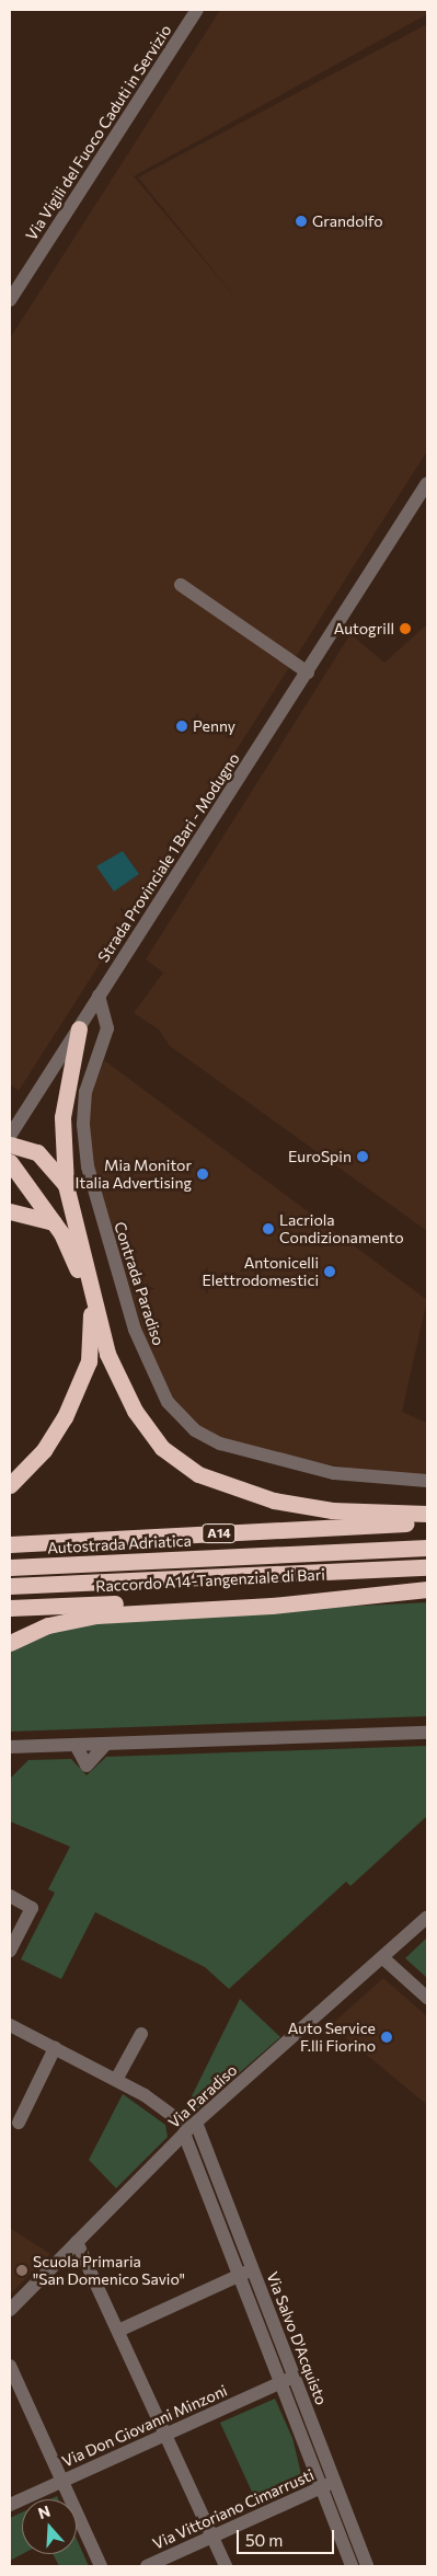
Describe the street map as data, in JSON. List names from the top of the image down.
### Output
{
  "streets": {
    "highway": ["A14", "Autostrada Adriatica", "Raccordo A14-Tangenziale di Bari"],
    "street": [
      "Via Vigili del Fuoco Caduti in Servizio",
      "Strada Provinciale 1 Bari - Modugno",
      "Contrada Paradiso",
      "Via Paradiso",
      "Via Salvo D'Acquisto",
      "Via Don Giovanni Minzoni",
      "Via Vittoriano Cimarrusti"
    ]
  },
  "crossings": [
    ["Strada Provinciale 1 Bari - Modugno", "Contrada Paradiso"],
    ["Via Paradiso", "Via Salvo D'Acquisto"],
    ["Via Salvo D'Acquisto", "Via Don Giovanni Minzoni"],
    ["Via Salvo D'Acquisto", "Via Vittoriano Cimarrusti"]
  ],
  "places": [
    "Grandolfo",
    "Autogrill",
    "Penny",
    "EuroSpin",
    "Mia Monitor Italia Advertising",
    "Lacriola Condizionamento",
    "Antonicelli Elettrodomestici",
    "Auto Service F.lli Fiorino",
    "Scuola Primaria \"San Domenico Savio\""
  ],
  "scale_bar": "50 m",
  "north": "top"
}
